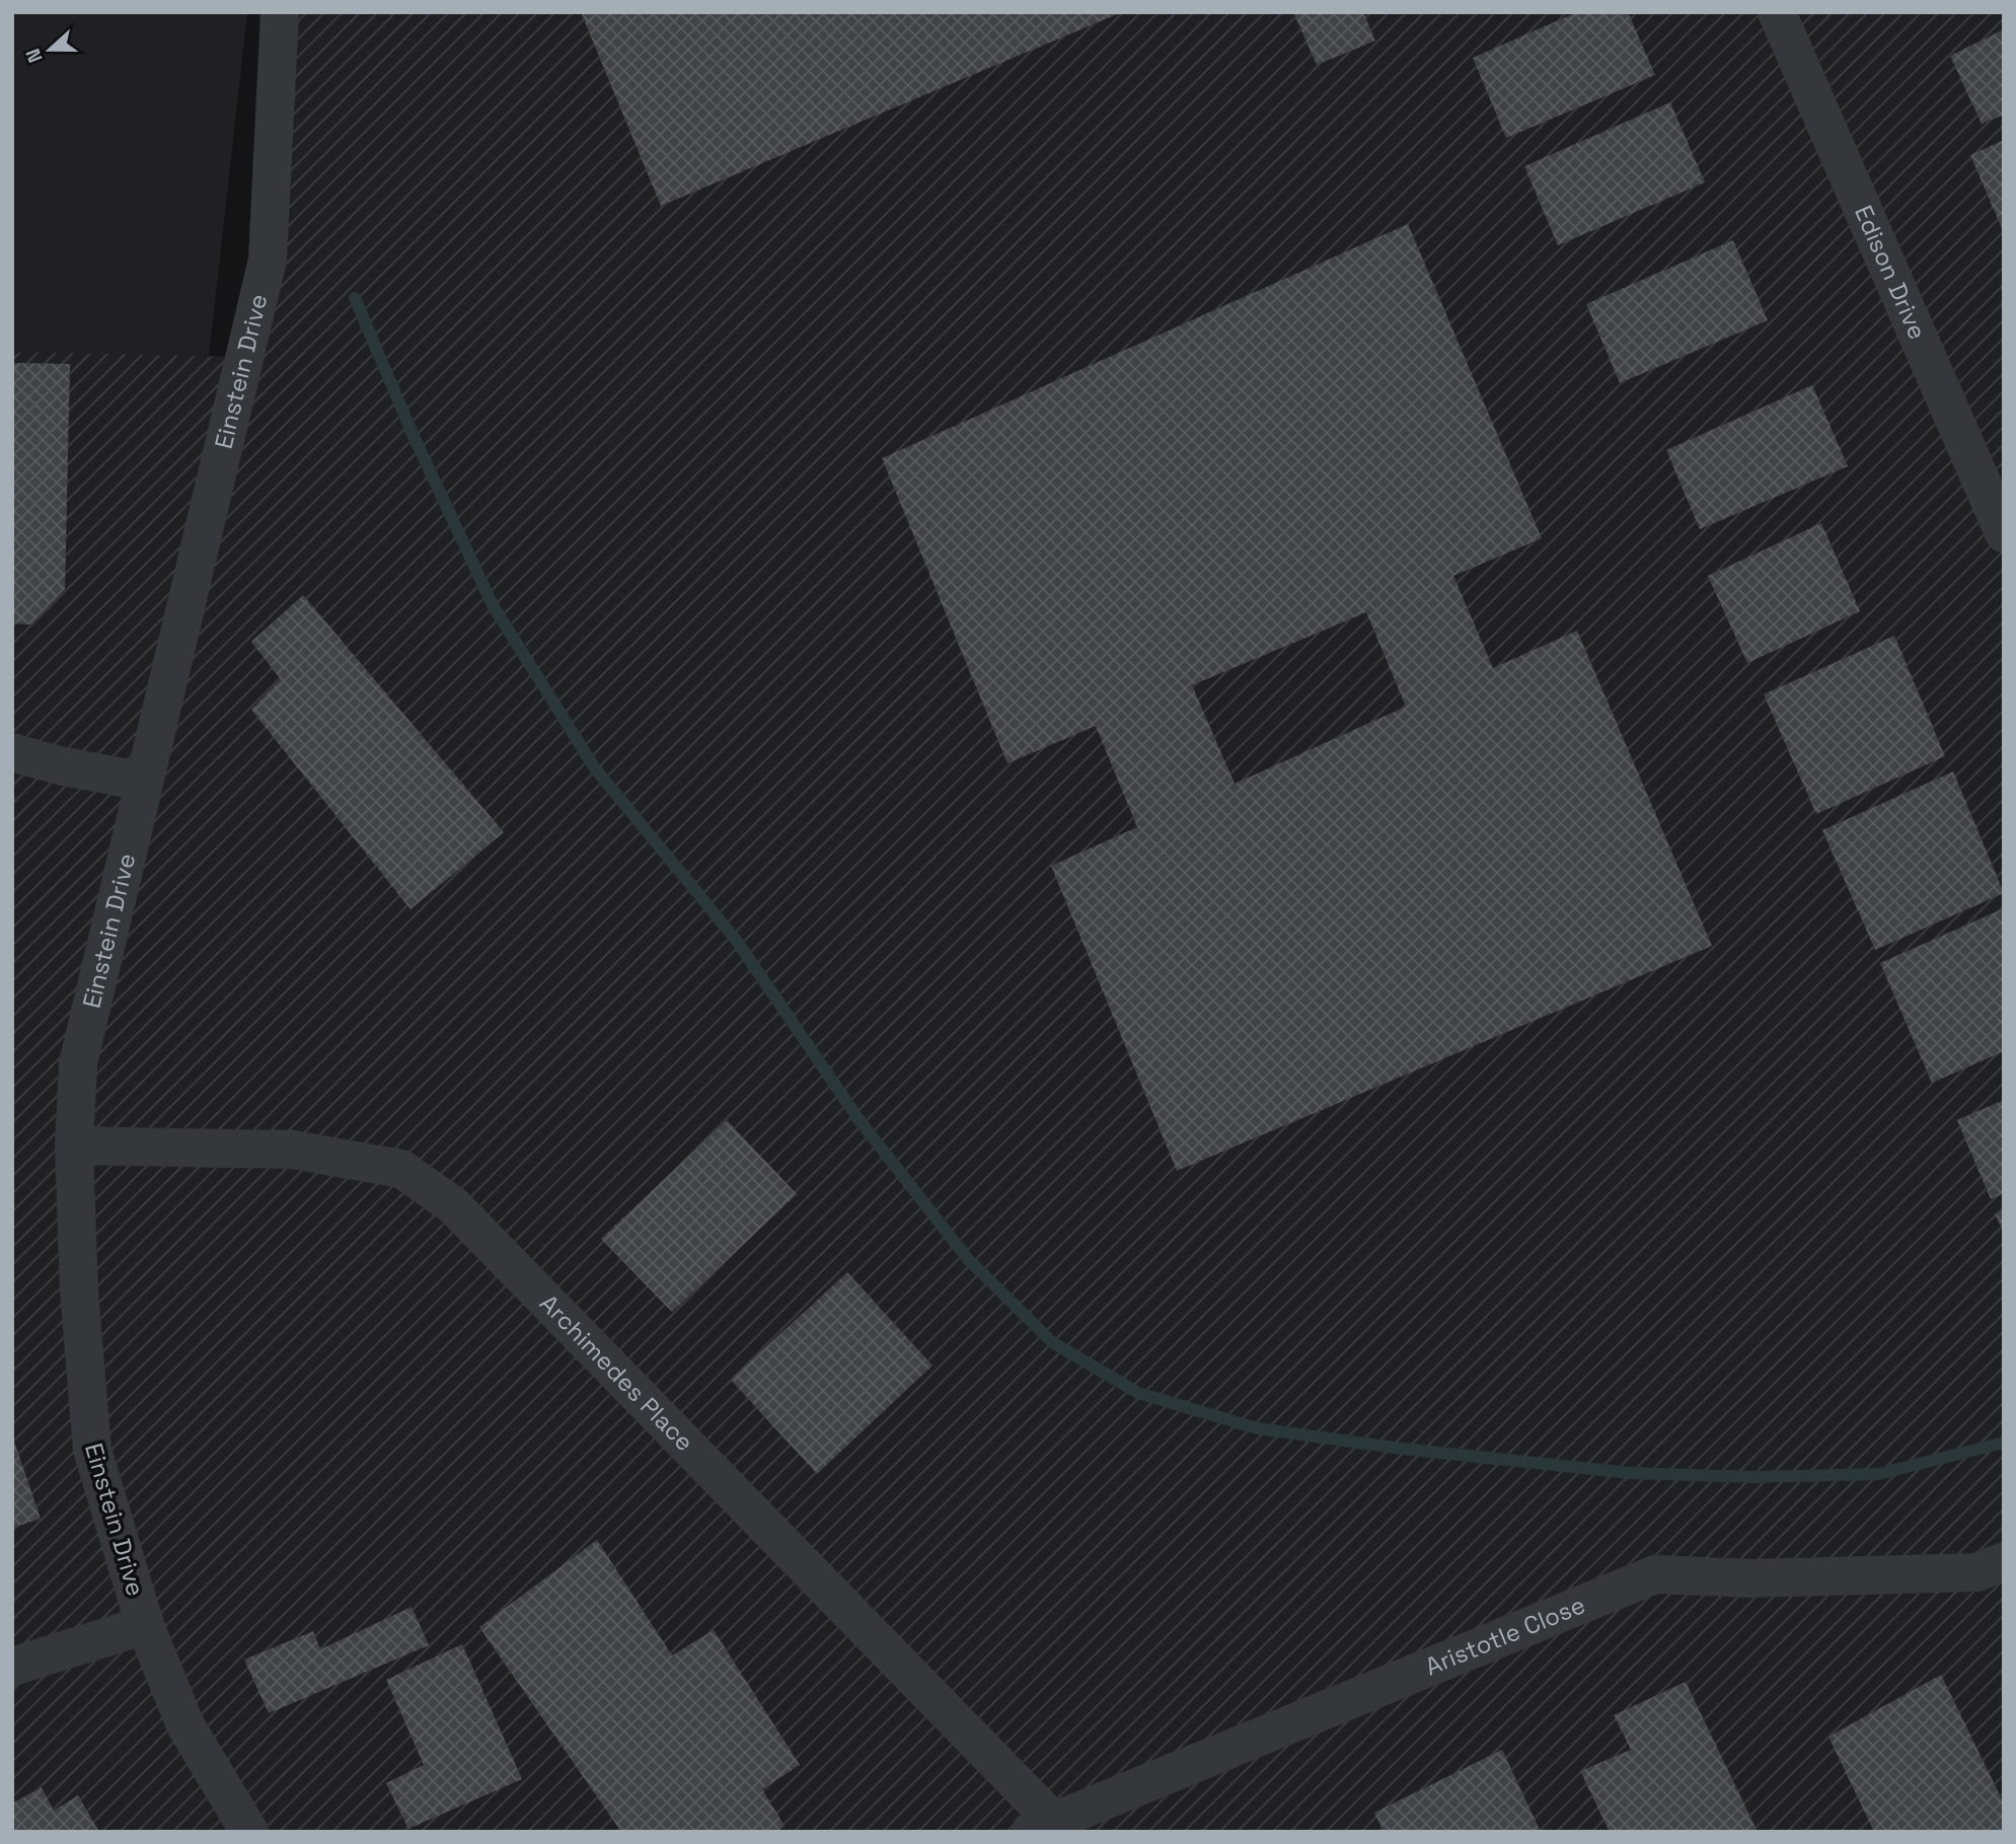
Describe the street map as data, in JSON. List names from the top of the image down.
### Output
{
  "streets": {
    "street": [
      "Edison Drive",
      "Einstein Drive",
      "Archimedes Place",
      "Aristotle Close"
    ]
  },
  "crossings": [
    ["Einstein Drive", "Archimedes Place"],
    ["Archimedes Place", "Aristotle Close"]
  ],
  "north": "left"
}
